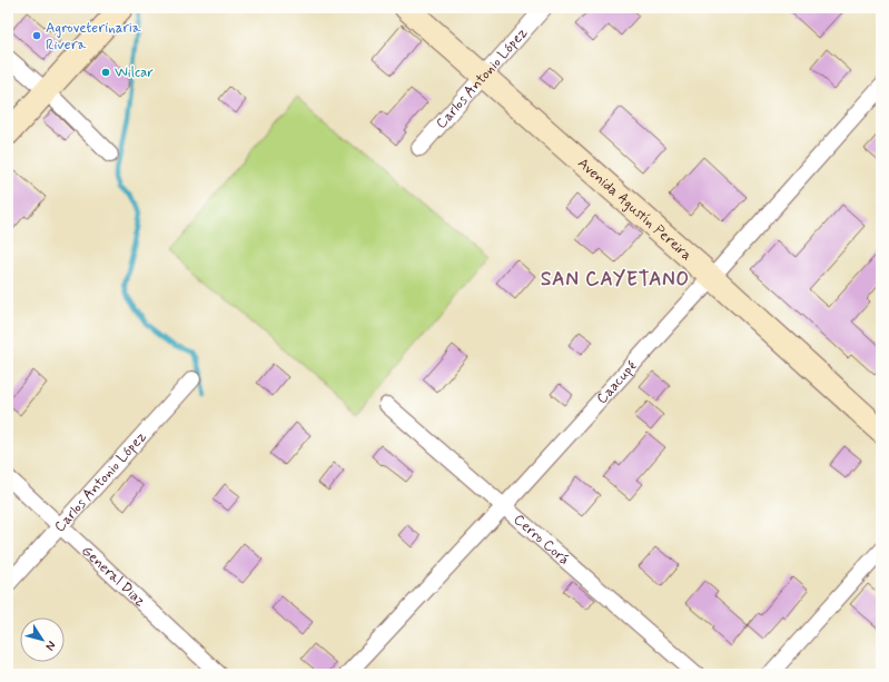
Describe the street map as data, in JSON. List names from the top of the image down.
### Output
{
  "streets": {
    "main road": ["Avenida Agustín Pereira"],
    "street": [
      "Carlos Antonio López",
      "Caacupé",
      "Cerro Corá",
      "General Diaz"
    ]
  },
  "crossings": [
    ["Carlos Antonio López", "Avenida Agustín Pereira"],
    ["Carlos Antonio López", "General Diaz"],
    ["Avenida Agustín Pereira", "Caacupé"],
    ["Caacupé", "Cerro Corá"]
  ],
  "districts": ["SAN CAYETANO"],
  "places": ["Agroveterinaria Rivera", "Wilcar"],
  "north": "bottom right"
}
